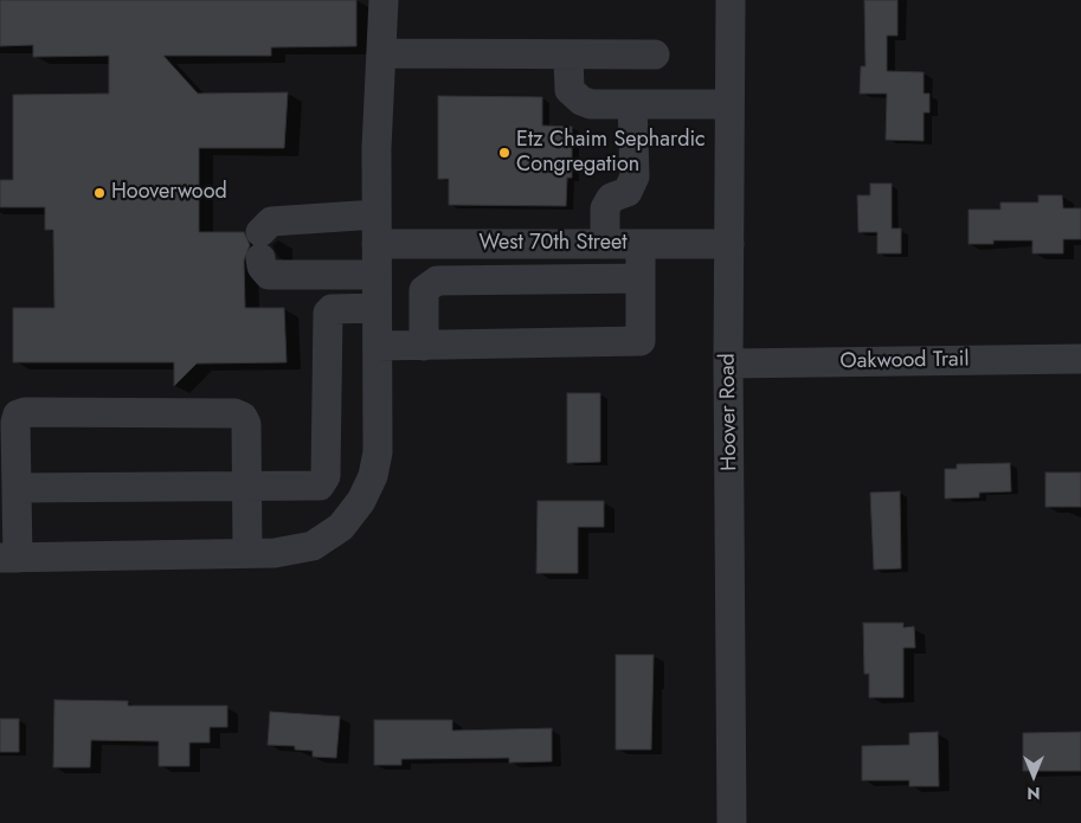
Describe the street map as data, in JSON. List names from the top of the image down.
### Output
{
  "streets": {
    "street": ["West 70th Street", "Oakwood Trail", "Hoover Road"]
  },
  "crossings": [
    ["West 70th Street", "Hoover Road"],
    ["Oakwood Trail", "Hoover Road"]
  ],
  "places": ["Etz Chaim Sephardic Congregation", "Hooverwood"],
  "north": "bottom"
}
